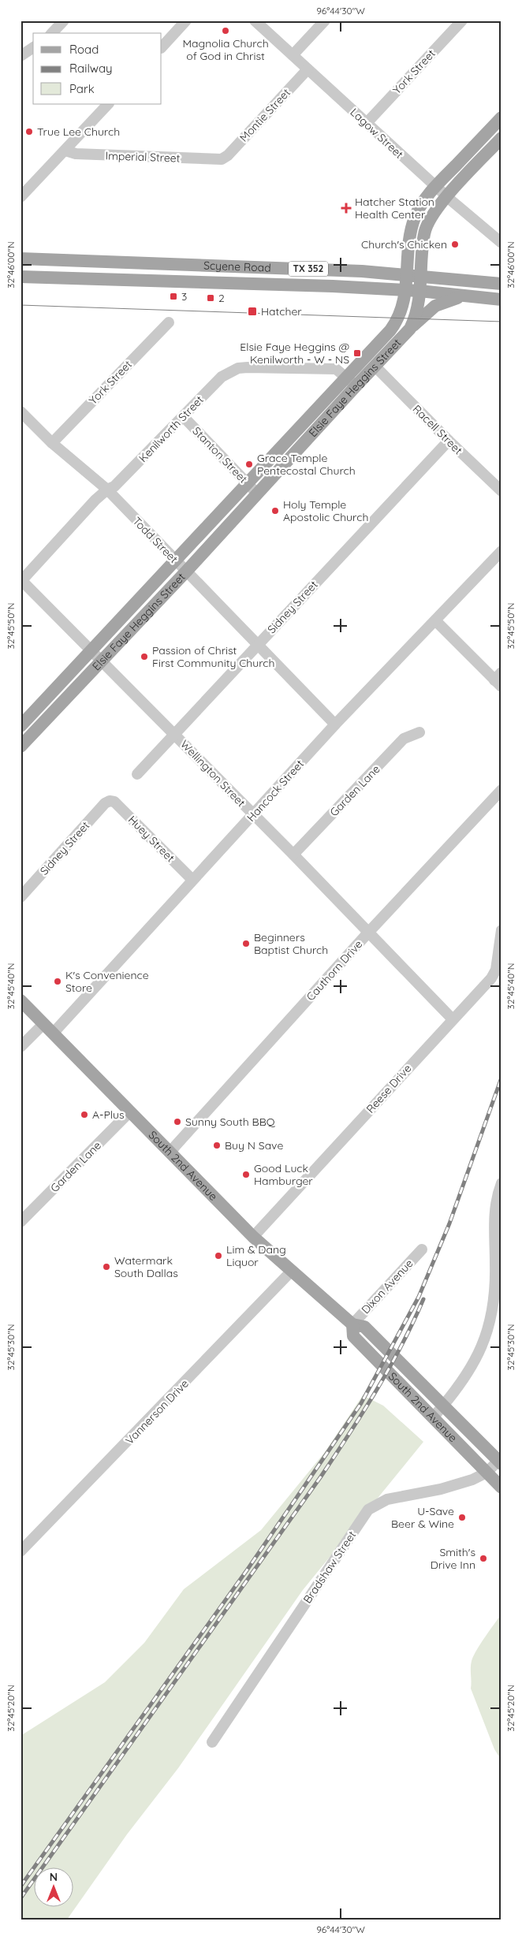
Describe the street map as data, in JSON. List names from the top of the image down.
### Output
{
  "streets": {
    "main road": [
      "Scyene Road",
      "TX 352",
      "Elsie Faye Heggins Street",
      "South 2nd Avenue"
    ],
    "street": [
      "York Street",
      "Montie Street",
      "Lagow Street",
      "Imperial Street",
      "Kenilworth Street",
      "Racell Street",
      "Stanton Street",
      "Todd Street",
      "Sidney Street",
      "Wellington Street",
      "Hancock Street",
      "Garden Lane",
      "Huey Street",
      "Cauthorn Drive",
      "Reese Drive",
      "Dixon Avenue",
      "Vannerson Drive",
      "Bradshaw Street"
    ]
  },
  "crossings": [
    ["York Street", "Lagow Street"],
    ["York Street", "Todd Street"],
    ["Montie Street", "Lagow Street"],
    ["Montie Street", "Imperial Street"],
    ["Lagow Street", "Elsie Faye Heggins Street"],
    ["Scyene Road", "Elsie Faye Heggins Street"],
    ["Elsie Faye Heggins Street", "Kenilworth Street"],
    ["Elsie Faye Heggins Street", "Racell Street"],
    ["Elsie Faye Heggins Street", "Stanton Street"],
    ["Elsie Faye Heggins Street", "Todd Street"],
    ["Elsie Faye Heggins Street", "Wellington Street"],
    ["Kenilworth Street", "Stanton Street"],
    ["Kenilworth Street", "Todd Street"],
    ["Kenilworth Street", "Wellington Street"],
    ["Racell Street", "Sidney Street"],
    ["Todd Street", "Sidney Street"],
    ["Todd Street", "Hancock Street"],
    ["Sidney Street", "Wellington Street"],
    ["Sidney Street", "Huey Street"],
    ["Wellington Street", "Hancock Street"],
    ["Wellington Street", "Garden Lane"],
    ["Wellington Street", "Cauthorn Drive"],
    ["Wellington Street", "Reese Drive"],
    ["Hancock Street", "Huey Street"],
    ["Hancock Street", "South 2nd Avenue"],
    ["Garden Lane", "South 2nd Avenue"],
    ["Cauthorn Drive", "South 2nd Avenue"],
    ["Reese Drive", "South 2nd Avenue"],
    ["South 2nd Avenue", "Dixon Avenue"],
    ["South 2nd Avenue", "Vannerson Drive"],
    ["South 2nd Avenue", "Bradshaw Street"]
  ],
  "places": {
    "other": [
      "Magnolia Church of God in Christ",
      "True Lee Church",
      "Church's Chicken",
      "Grace Temple Pentecostal Church",
      "Holy Temple Apostolic Church",
      "Passion of Christ First Community Church",
      "Beginners Baptist Church",
      "K's Convenience Store",
      "A-Plus",
      "Sunny South BBQ",
      "Buy N Save",
      "Good Luck Hamburger",
      "Lim & Dang Liquor",
      "Watermark South Dallas",
      "U-Save Beer & Wine",
      "Smith's Drive Inn"
    ],
    "health": ["Hatcher Station Health Center"],
    "transit": [
      "3",
      "2",
      "Hatcher",
      "Elsie Faye Heggins @ Kenilworth - W - NS"
    ]
  },
  "legend": ["Road", "Railway", "Park"],
  "north": "top",
  "coordinates": [
    "96°44'30\"W",
    "32°46'00\"N",
    "32°45'50\"N",
    "32°45'40\"N",
    "32°45'30\"N",
    "32°45'20\"N"
  ]
}
